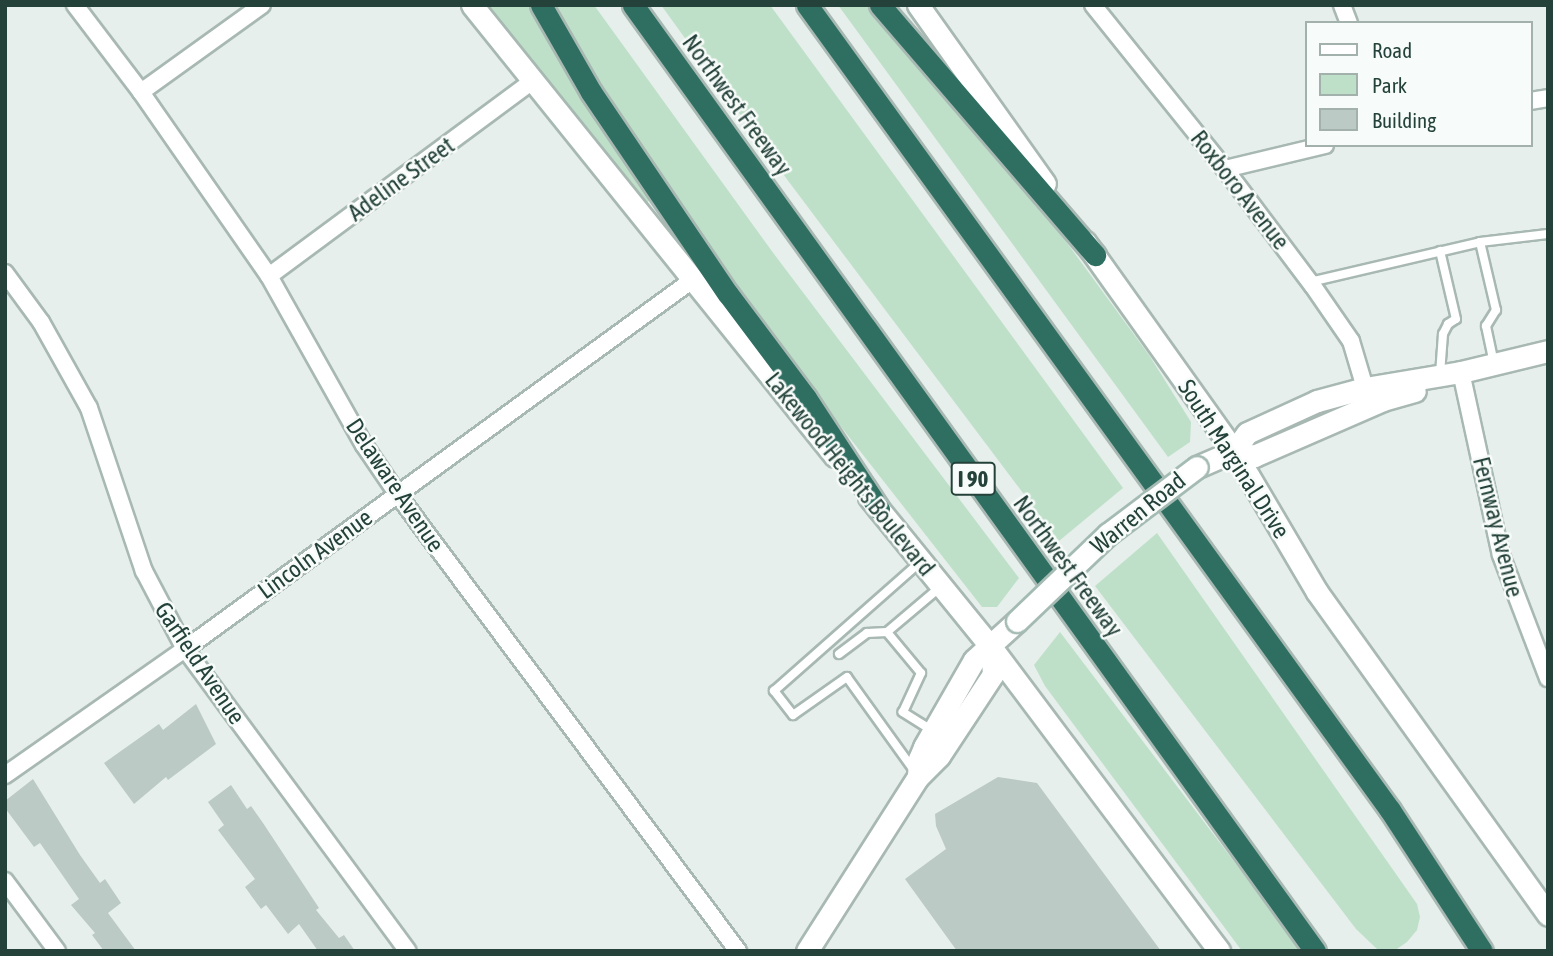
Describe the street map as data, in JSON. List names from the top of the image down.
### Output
{
  "streets": {
    "highway": ["Northwest Freeway", "I 90"],
    "main road": ["South Marginal Drive", "Lakewood Heights Boulevard", "Warren Road"],
    "street": [
      "Adeline Street",
      "Roxboro Avenue",
      "Delaware Avenue",
      "Fernway Avenue",
      "Lincoln Avenue",
      "Garfield Avenue"
    ]
  },
  "crossings": [
    ["Adeline Street", "Lakewood Heights Boulevard"],
    ["Adeline Street", "Delaware Avenue"],
    ["Roxboro Avenue", "Warren Road"],
    ["South Marginal Drive", "Warren Road"],
    ["Lakewood Heights Boulevard", "Warren Road"],
    ["Lakewood Heights Boulevard", "Lincoln Avenue"],
    ["Delaware Avenue", "Lincoln Avenue"],
    ["Warren Road", "Fernway Avenue"],
    ["Lincoln Avenue", "Garfield Avenue"]
  ],
  "legend": ["Road", "Park", "Building"]
}
